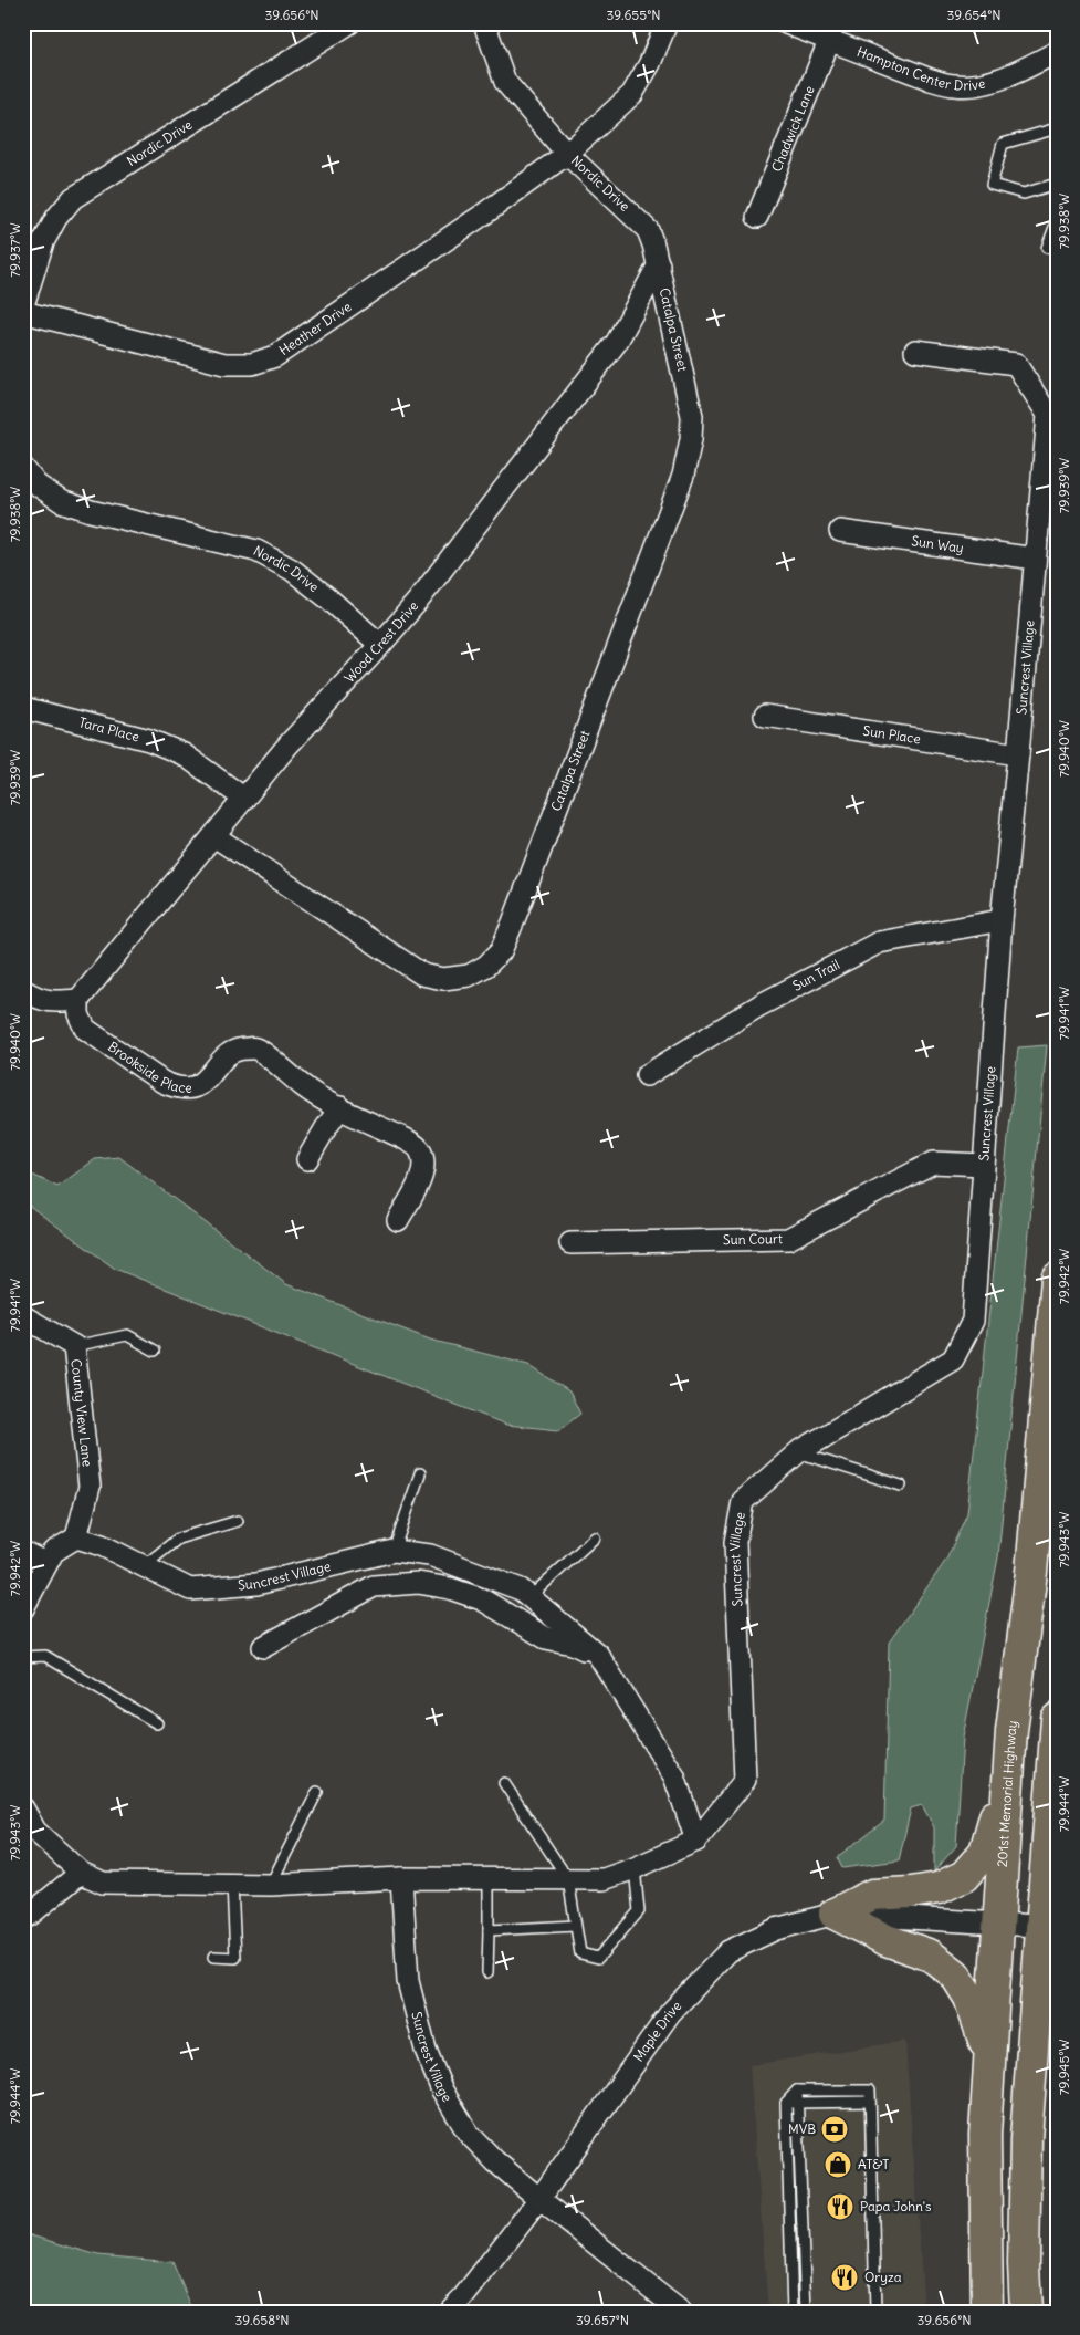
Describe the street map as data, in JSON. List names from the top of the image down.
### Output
{
  "streets": {
    "main road": ["201st Memorial Highway"],
    "street": [
      "Hampton Center Drive",
      "Chadwick Lane",
      "Nordic Drive",
      "Heather Drive",
      "Catalpa Street",
      "Sun Way",
      "Wood Crest Drive",
      "Suncrest Village",
      "Tara Place",
      "Sun Place",
      "Sun Trail",
      "Brookside Place",
      "Sun Court",
      "County View Lane",
      "Maple Drive"
    ]
  },
  "crossings": [
    ["Hampton Center Drive", "Chadwick Lane"],
    ["Nordic Drive", "Heather Drive"],
    ["Nordic Drive", "Catalpa Street"],
    ["Nordic Drive", "Wood Crest Drive"],
    ["Catalpa Street", "Wood Crest Drive"],
    ["Sun Way", "Suncrest Village"],
    ["Wood Crest Drive", "Tara Place"],
    ["Wood Crest Drive", "Brookside Place"],
    ["Suncrest Village", "Sun Place"],
    ["Suncrest Village", "Sun Trail"],
    ["Suncrest Village", "Sun Court"],
    ["Suncrest Village", "County View Lane"],
    ["Suncrest Village", "Maple Drive"],
    ["201st Memorial Highway", "Maple Drive"]
  ],
  "places": {
    "bank": ["MVB"],
    "shop": ["AT&T"],
    "restaurant": ["Papa John's", "Oryza"]
  },
  "coordinates": [
    "39.656°N",
    "39.655°N",
    "39.654°N",
    "79.938°W",
    "79.937°W",
    "79.939°W",
    "79.940°W",
    "79.941°W",
    "79.942°W",
    "79.943°W",
    "79.944°W",
    "79.945°W",
    "39.658°N",
    "39.657°N"
  ]
}
